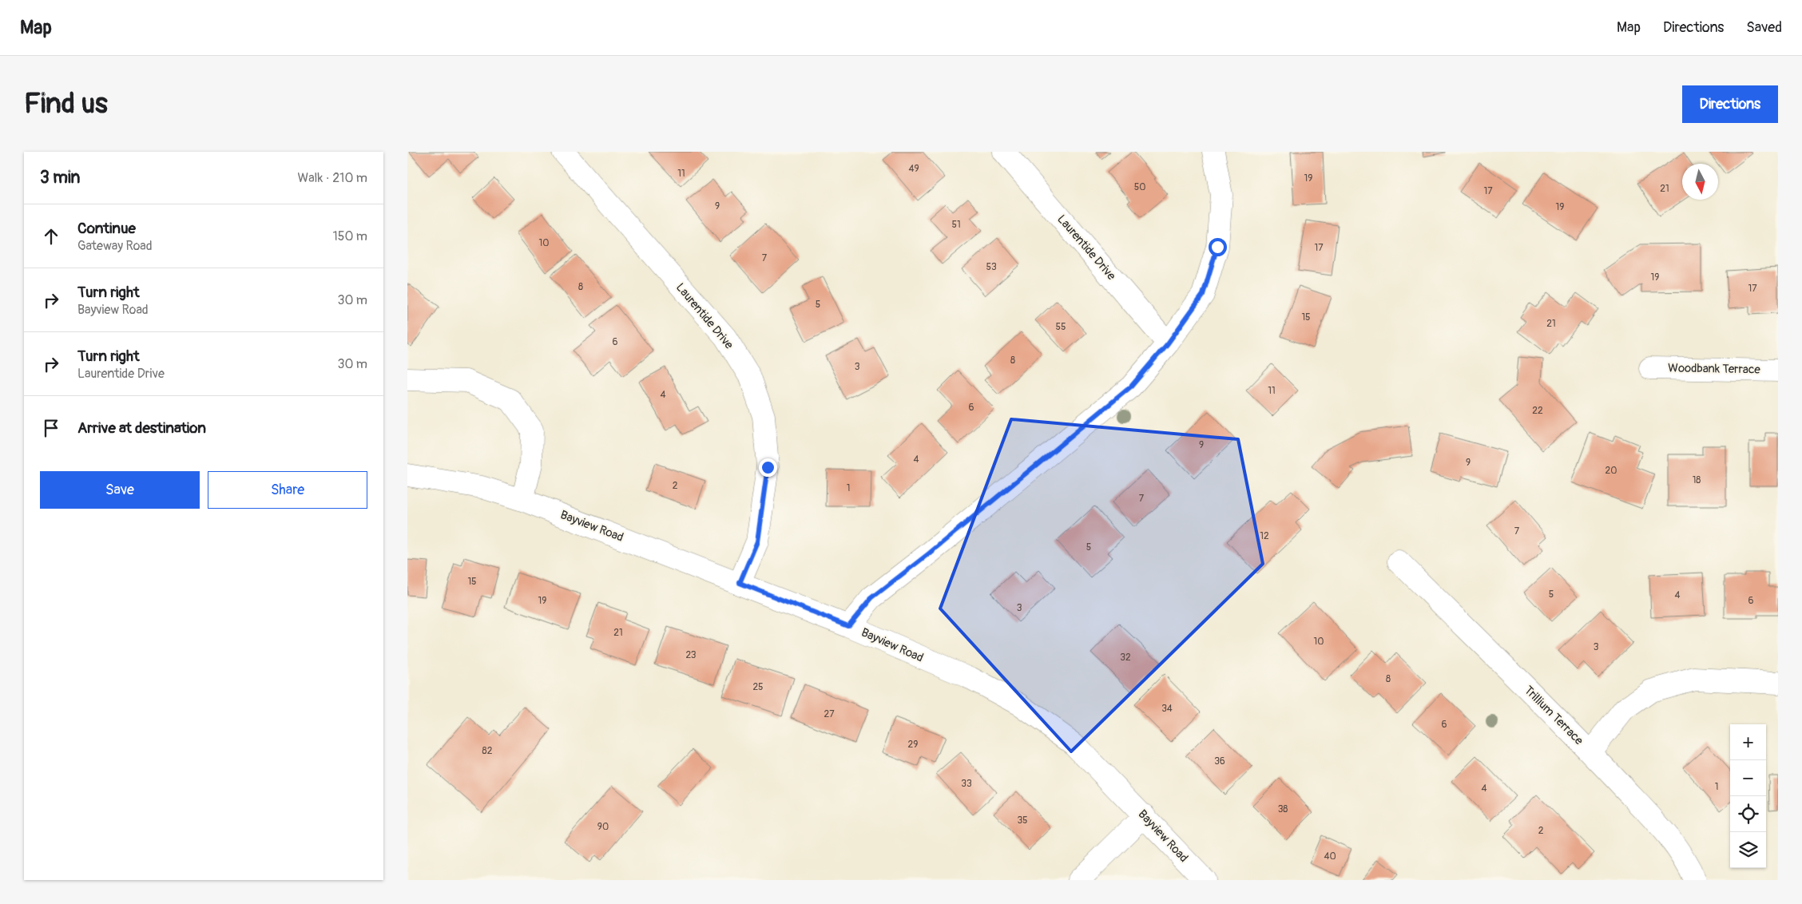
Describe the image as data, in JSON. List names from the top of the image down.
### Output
{
  "streets": {
    "street": [
      "Laurentide Drive",
      "Woodbank Terrace",
      "Bayview Road",
      "Trillium Terrace"
    ]
  },
  "crossings": [
    ["Laurentide Drive", "Bayview Road"]
  ],
  "house_numbers": [
    "49",
    "11",
    "19",
    "50",
    "21",
    "17",
    "9",
    "19",
    "51",
    "10",
    "17",
    "7",
    "53",
    "19",
    "8",
    "17",
    "5",
    "15",
    "21",
    "55",
    "6",
    "8",
    "3",
    "11",
    "4",
    "6",
    "22",
    "9",
    "4",
    "9",
    "20",
    "18",
    "2",
    "1",
    "7",
    "7",
    "12",
    "5",
    "15",
    "5",
    "4",
    "19",
    "6",
    "3",
    "21",
    "10",
    "3",
    "23",
    "32",
    "8",
    "25",
    "34",
    "27",
    "6",
    "29",
    "82",
    "36",
    "33",
    "1",
    "4",
    "38",
    "35",
    "90",
    "2",
    "40"
  ],
  "north": "bottom",
  "page": {
    "header": "Map",
    "nav": ["Map", "Directions", "Saved"],
    "buttons": [
      "Directions",
      ["Save", "Share"]
    ],
    "title": "Find us",
    "heading": ["3 min", "Walk · 210 m"],
    "list": [
      ["Continue", "Gateway Road", "150 m"],
      ["Turn right", "Bayview Road", "30 m"],
      ["Turn right", "Laurentide Drive", "30 m"],
      "Arrive at destination"
    ],
    "map_buttons": ["+", "−"]
  }
}
